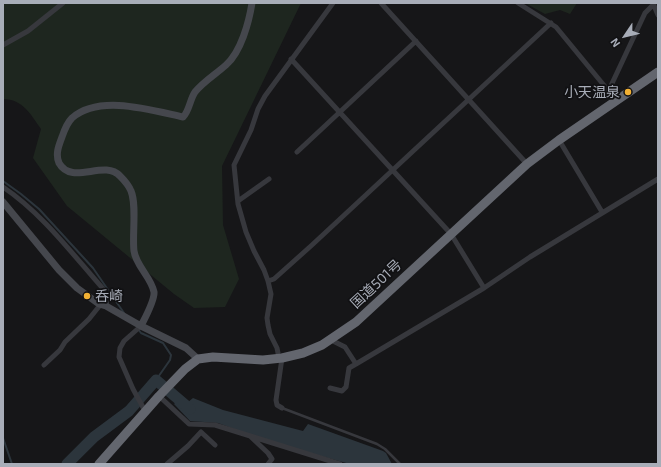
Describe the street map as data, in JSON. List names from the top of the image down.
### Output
{
  "streets": {
    "highway": ["国道501号"]
  },
  "places": ["小天温泉", "呑崎"],
  "north": "bottom left"
}
